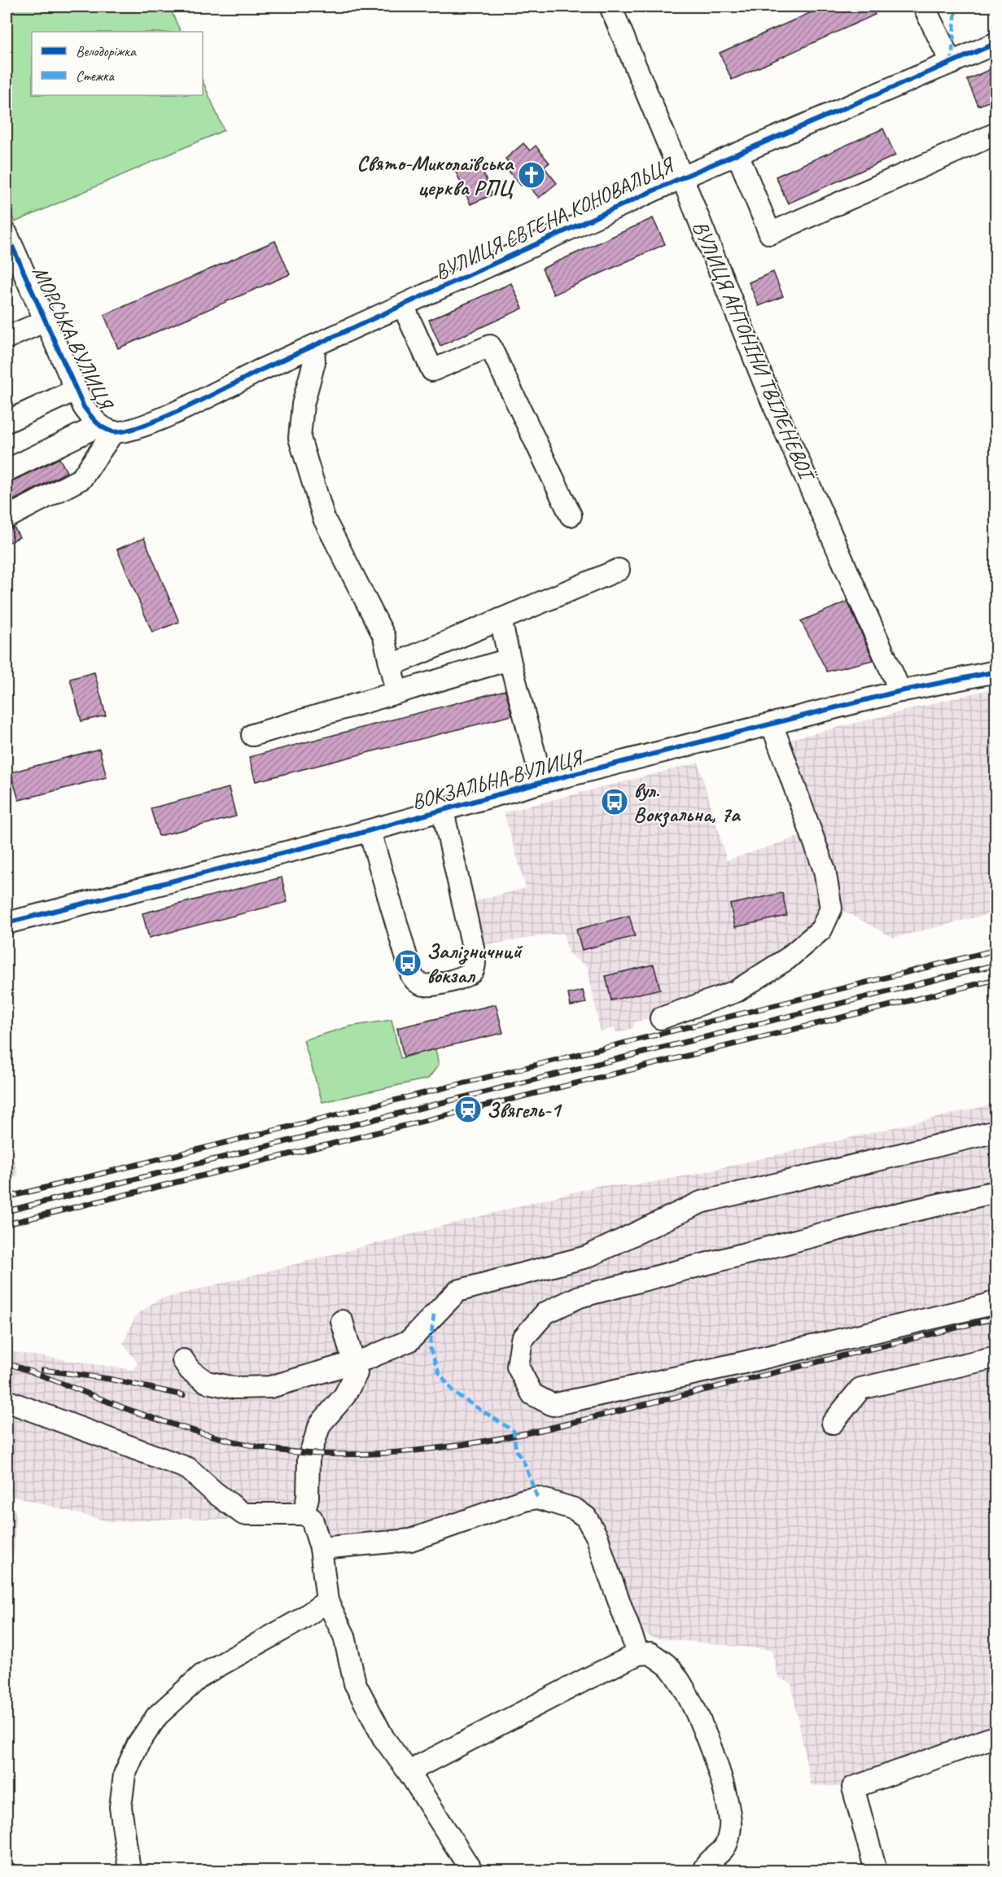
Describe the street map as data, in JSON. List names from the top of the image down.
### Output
{
  "streets": {
    "street": [
      "ВУЛИЦЯ ЄВГЕНА КОНОВАЛЬЦЯ",
      "МОРСЬКА ВУЛИЦЯ",
      "ВУЛИЦЯ АНТОНІНИ ТВІЛЕНЕВОЇ",
      "ВОКЗАЛЬНА ВУЛИЦЯ"
    ]
  },
  "crossings": [
    ["ВУЛИЦЯ ЄВГЕНА КОНОВАЛЬЦЯ", "МОРСЬКА ВУЛИЦЯ"],
    ["ВУЛИЦЯ ЄВГЕНА КОНОВАЛЬЦЯ", "ВУЛИЦЯ АНТОНІНИ ТВІЛЕНЕВОЇ"],
    ["ВУЛИЦЯ АНТОНІНИ ТВІЛЕНЕВОЇ", "ВОКЗАЛЬНА ВУЛИЦЯ"]
  ],
  "places": {
    "church": ["Свято-Миколаївська церква РПЦ"],
    "bus stop": ["вул. Вокзальна, 7а", "Залізничний вокзал"],
    "station": ["Звягель-1"]
  },
  "legend": ["Велодоріжка", "Стежка"]
}
